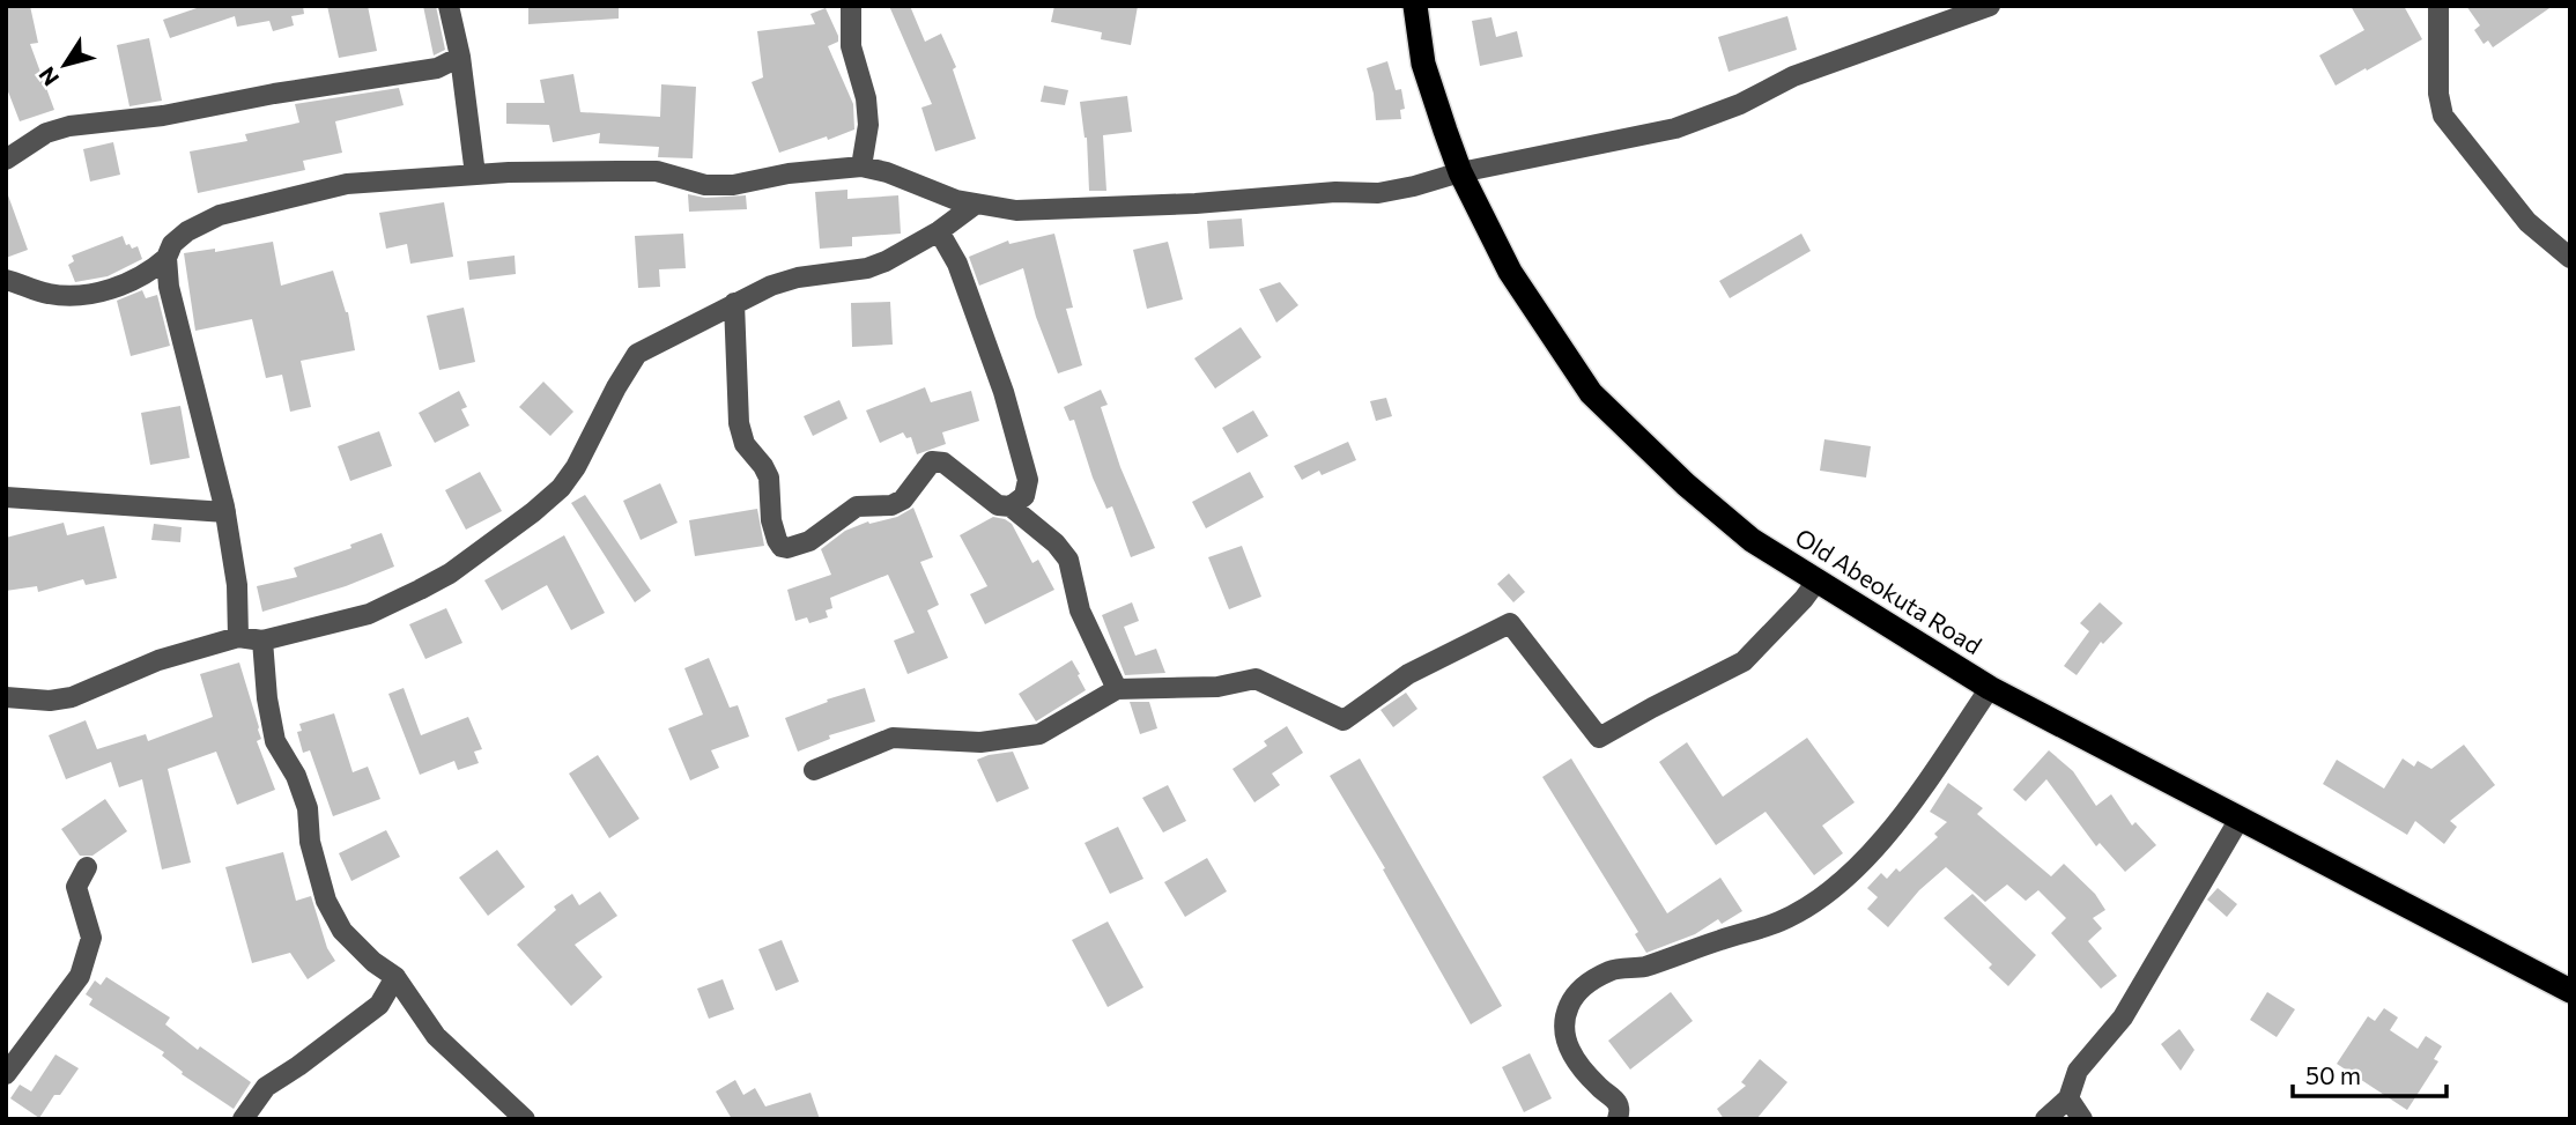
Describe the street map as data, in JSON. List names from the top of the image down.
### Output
{
  "streets": {
    "highway": ["Old Abeokuta Road"]
  },
  "scale_bar": "50 m",
  "north": "bottom left"
}
